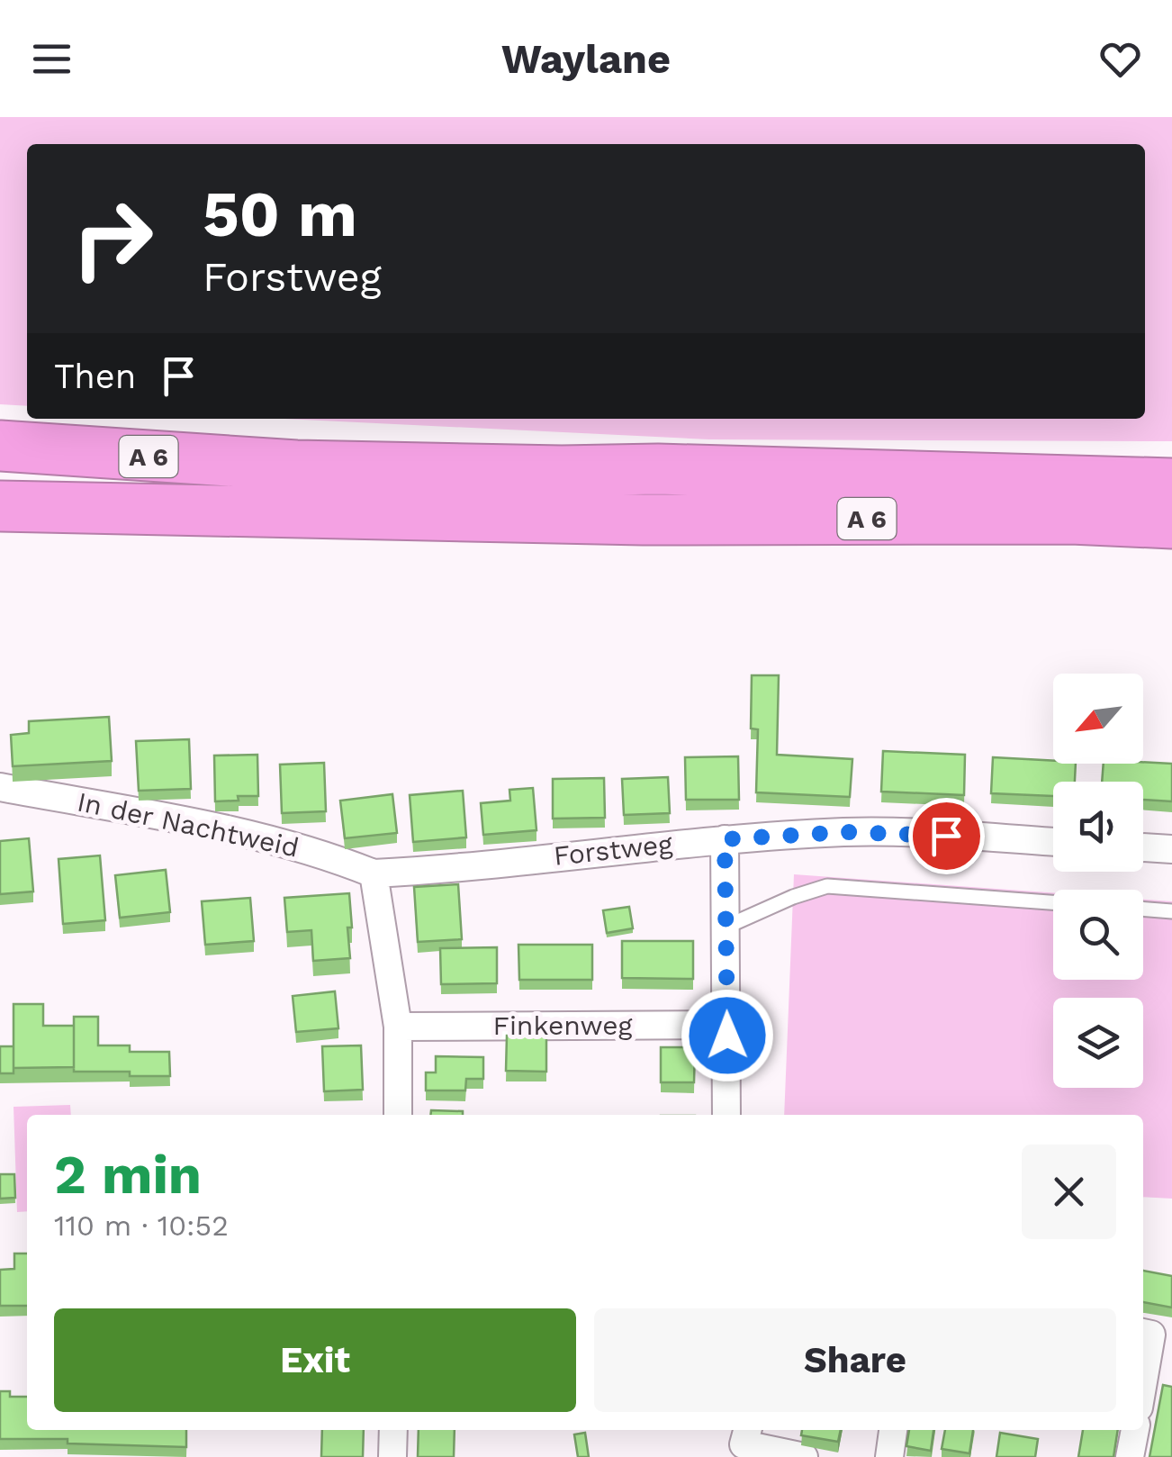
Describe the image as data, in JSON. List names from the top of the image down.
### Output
{
  "streets": {
    "highway": ["A 6"],
    "street": ["In der Nachtweid", "Forstweg", "Finkenweg"]
  },
  "crossings": [
    ["In der Nachtweid", "Forstweg"]
  ],
  "north": "bottom left",
  "page": {
    "header": "Waylane",
    "turn": ["50 m", "Forstweg"],
    "then": "Then",
    "heading": ["2 min", "110 m · 10:52"],
    "buttons": ["Exit", "Share"]
  }
}
